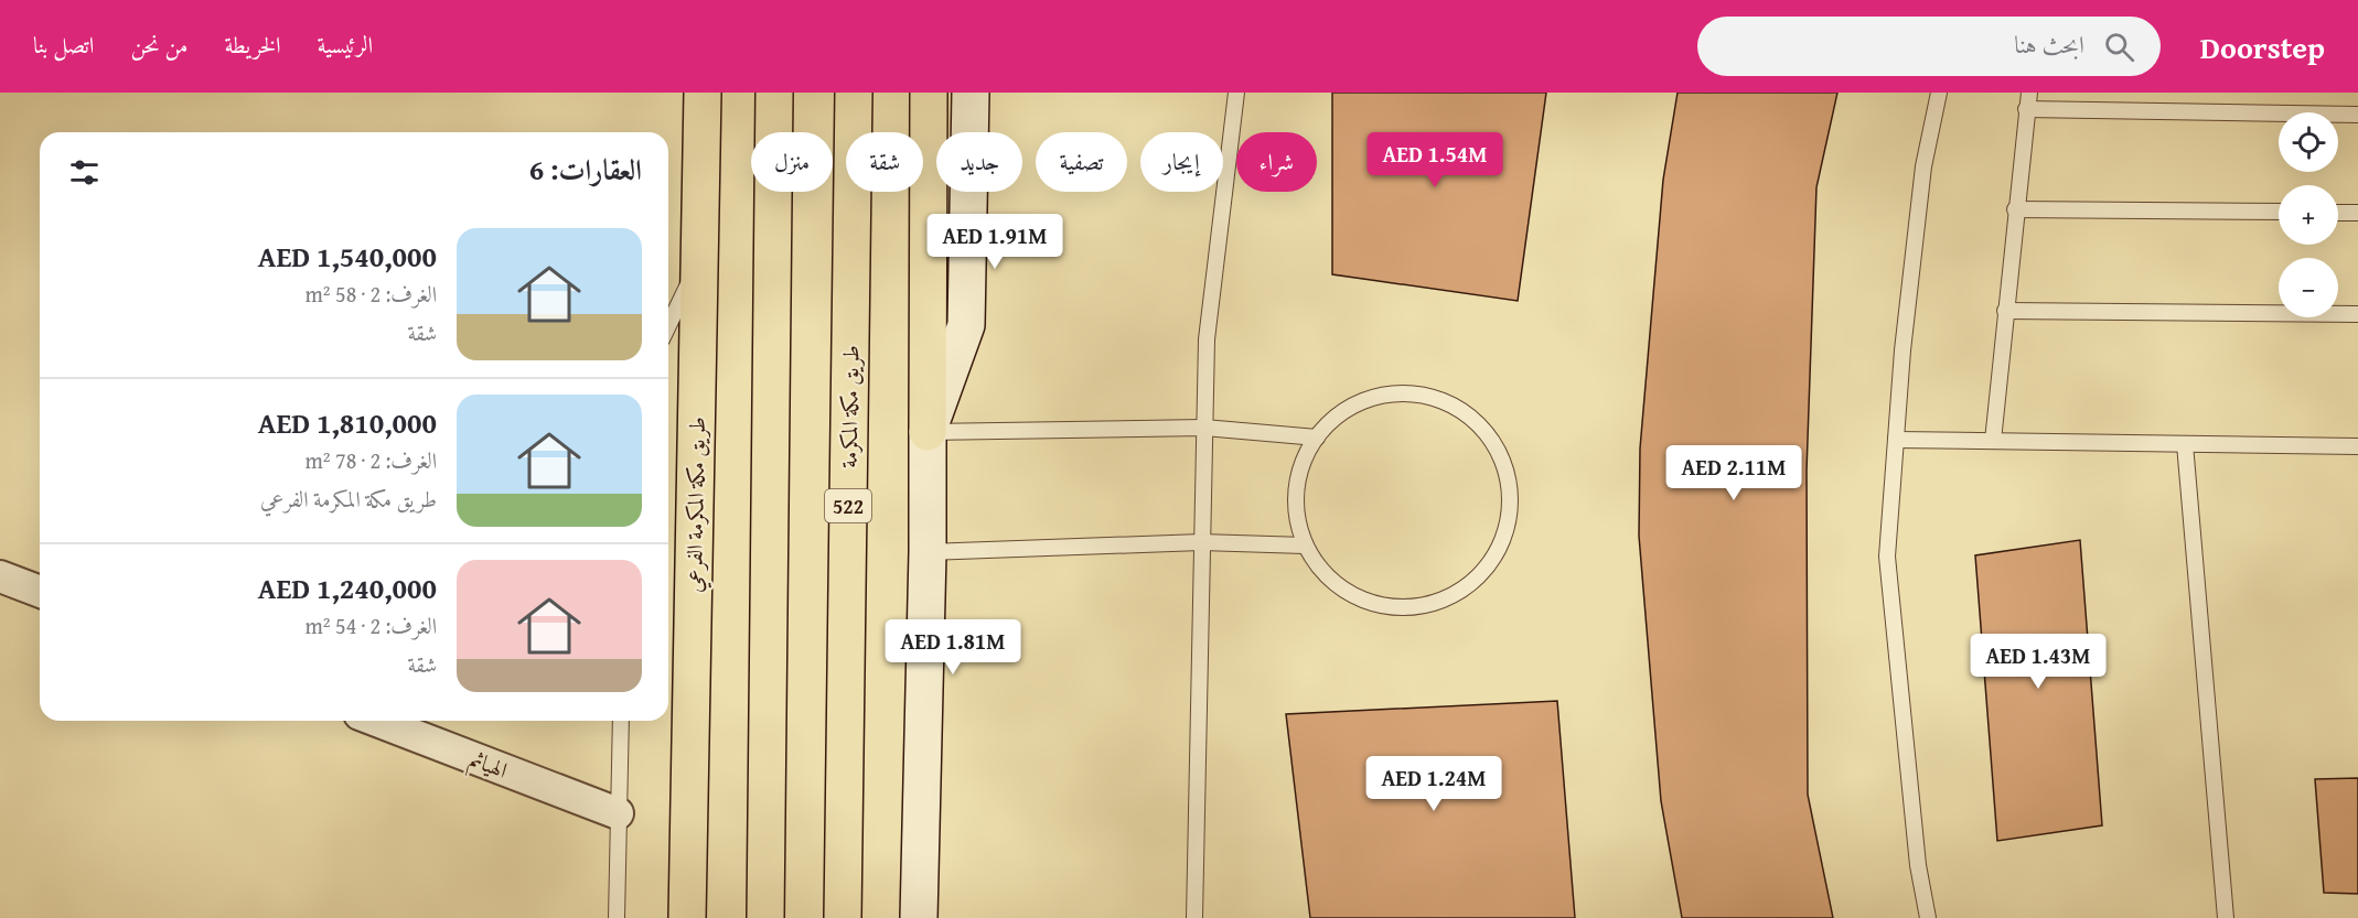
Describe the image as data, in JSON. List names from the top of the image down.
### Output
{
  "streets": {
    "main road": ["طريق مكة المكرمة", "طريق مكة المكرمة الفرعي", "522"],
    "street": ["الهياثم"]
  },
  "page": {
    "header": "Doorstep",
    "search": "ابحث هنا",
    "nav": [
      "الرئيسية",
      "الخريطة",
      "من نحن",
      "اتصل بنا"
    ],
    "map_buttons": ["+", "−"],
    "price": [
      "AED 1.54M",
      "AED 1.91M",
      "AED 2.11M",
      "AED 1.81M",
      "AED 1.43M",
      "AED 1.24M"
    ],
    "chip": [
      "شراء",
      "إيجار",
      "تصفية",
      "جديد",
      "شقة",
      "منزل"
    ],
    "heading": "العقارات: 6",
    "list": [
      {
        "name": "AED 1,540,000",
        "note": "الغرف: 2 · 58 m² · شقة"
      },
      {
        "name": "AED 1,810,000",
        "note": "الغرف: 2 · 78 m² · طريق مكة المكرمة الفرعي"
      },
      {
        "name": "AED 1,240,000",
        "note": "الغرف: 2 · 54 m² · شقة"
      }
    ]
  }
}
